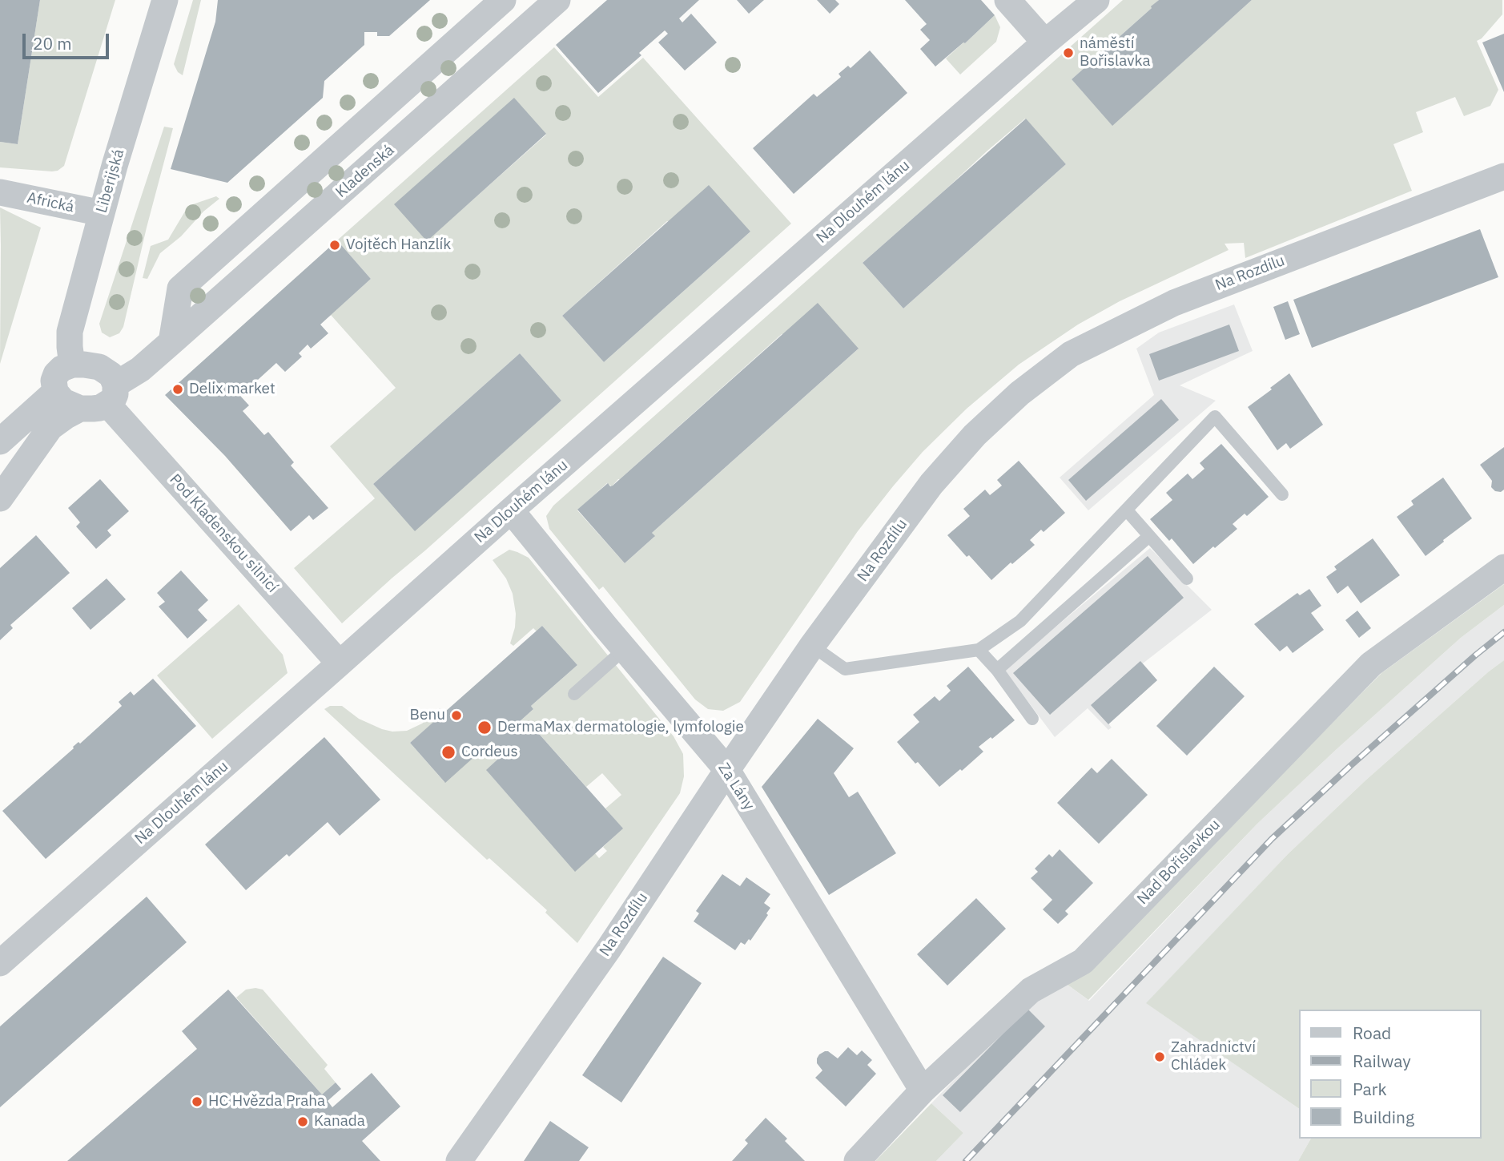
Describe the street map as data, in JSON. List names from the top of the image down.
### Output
{
  "streets": {
    "street": [
      "Kladenská",
      "Liberijská",
      "Na Dlouhém lánu",
      "Africká",
      "Na Rozdílu",
      "Pod Kladenskou silnicí",
      "Za Lány",
      "Nad Bořislavkou"
    ]
  },
  "crossings": [
    ["Kladenská", "Liberijská"],
    ["Kladenská", "Pod Kladenskou silnicí"],
    ["Liberijská", "Africká"],
    ["Liberijská", "Pod Kladenskou silnicí"],
    ["Na Dlouhém lánu", "Pod Kladenskou silnicí"],
    ["Na Dlouhém lánu", "Za Lány"],
    ["Na Rozdílu", "Za Lány"],
    ["Za Lány", "Nad Bořislavkou"]
  ],
  "places": [
    "náměstí Bořislavka",
    "Vojtěch Hanzlík",
    "Delix market",
    "Benu",
    "DermaMax dermatologie, lymfologie",
    "Cordeus",
    "Zahradnictví Chládek",
    "HC Hvězda Praha",
    "Kanada"
  ],
  "legend": [
    "Road",
    "Railway",
    "Park",
    "Building"
  ],
  "scale_bar": "20 m"
}
